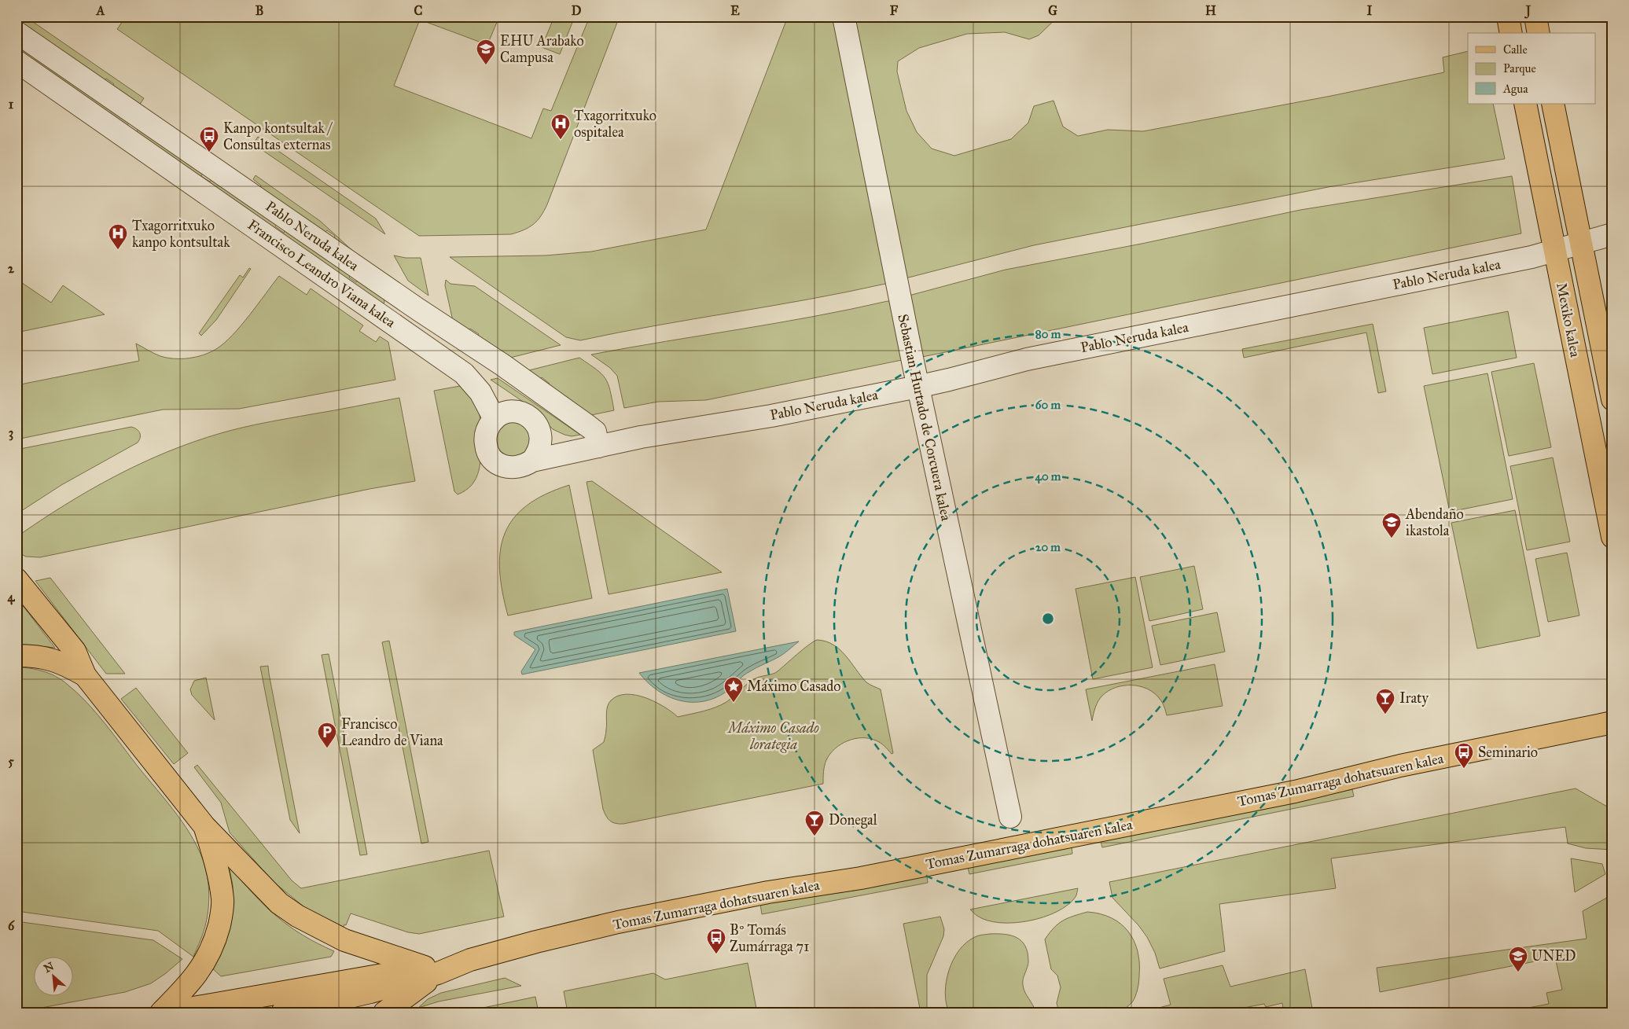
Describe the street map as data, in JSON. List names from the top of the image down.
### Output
{
  "streets": {
    "main road": ["Mexiko kalea", "Tomas Zumarraga dohatsuaren kalea"],
    "street": ["Pablo Neruda kalea", "Francisco Leandro Viana kalea", "Sebastian Hurtado de Corcuera kalea"]
  },
  "crossings": [
    ["Pablo Neruda kalea", "Francisco Leandro Viana kalea"],
    ["Pablo Neruda kalea", "Mexiko kalea"],
    ["Pablo Neruda kalea", "Sebastian Hurtado de Corcuera kalea"]
  ],
  "parks": ["Máximo Casado lorategia"],
  "places": {
    "school or university": ["EHU Arabako Campusa", "Abendaño ikastola", "UNED"],
    "hospital": ["Txagorritxuko ospitalea", "Txagorritxuko kanpo kontsultak"],
    "bus stop": ["Kanpo kontsultak / Consultas externas", "Seminario", "Bº Tomás Zumárraga 71"],
    "place": ["Máximo Casado"],
    "bar": ["Iraty", "Donegal"],
    "parking": ["Francisco Leandro de Viana"]
  },
  "legend": ["Calle", "Parque", "Agua"],
  "north": "top left",
  "grid": {
    "columns": [
      "A",
      "B",
      "C",
      "D",
      "E",
      "F",
      "G",
      "H",
      "I",
      "J"
    ],
    "rows": [
      "1",
      "2",
      "3",
      "4",
      "5",
      "6"
    ]
  },
  "rings": [
    "80 m",
    "60 m",
    "40 m",
    "20 m"
  ]
}
